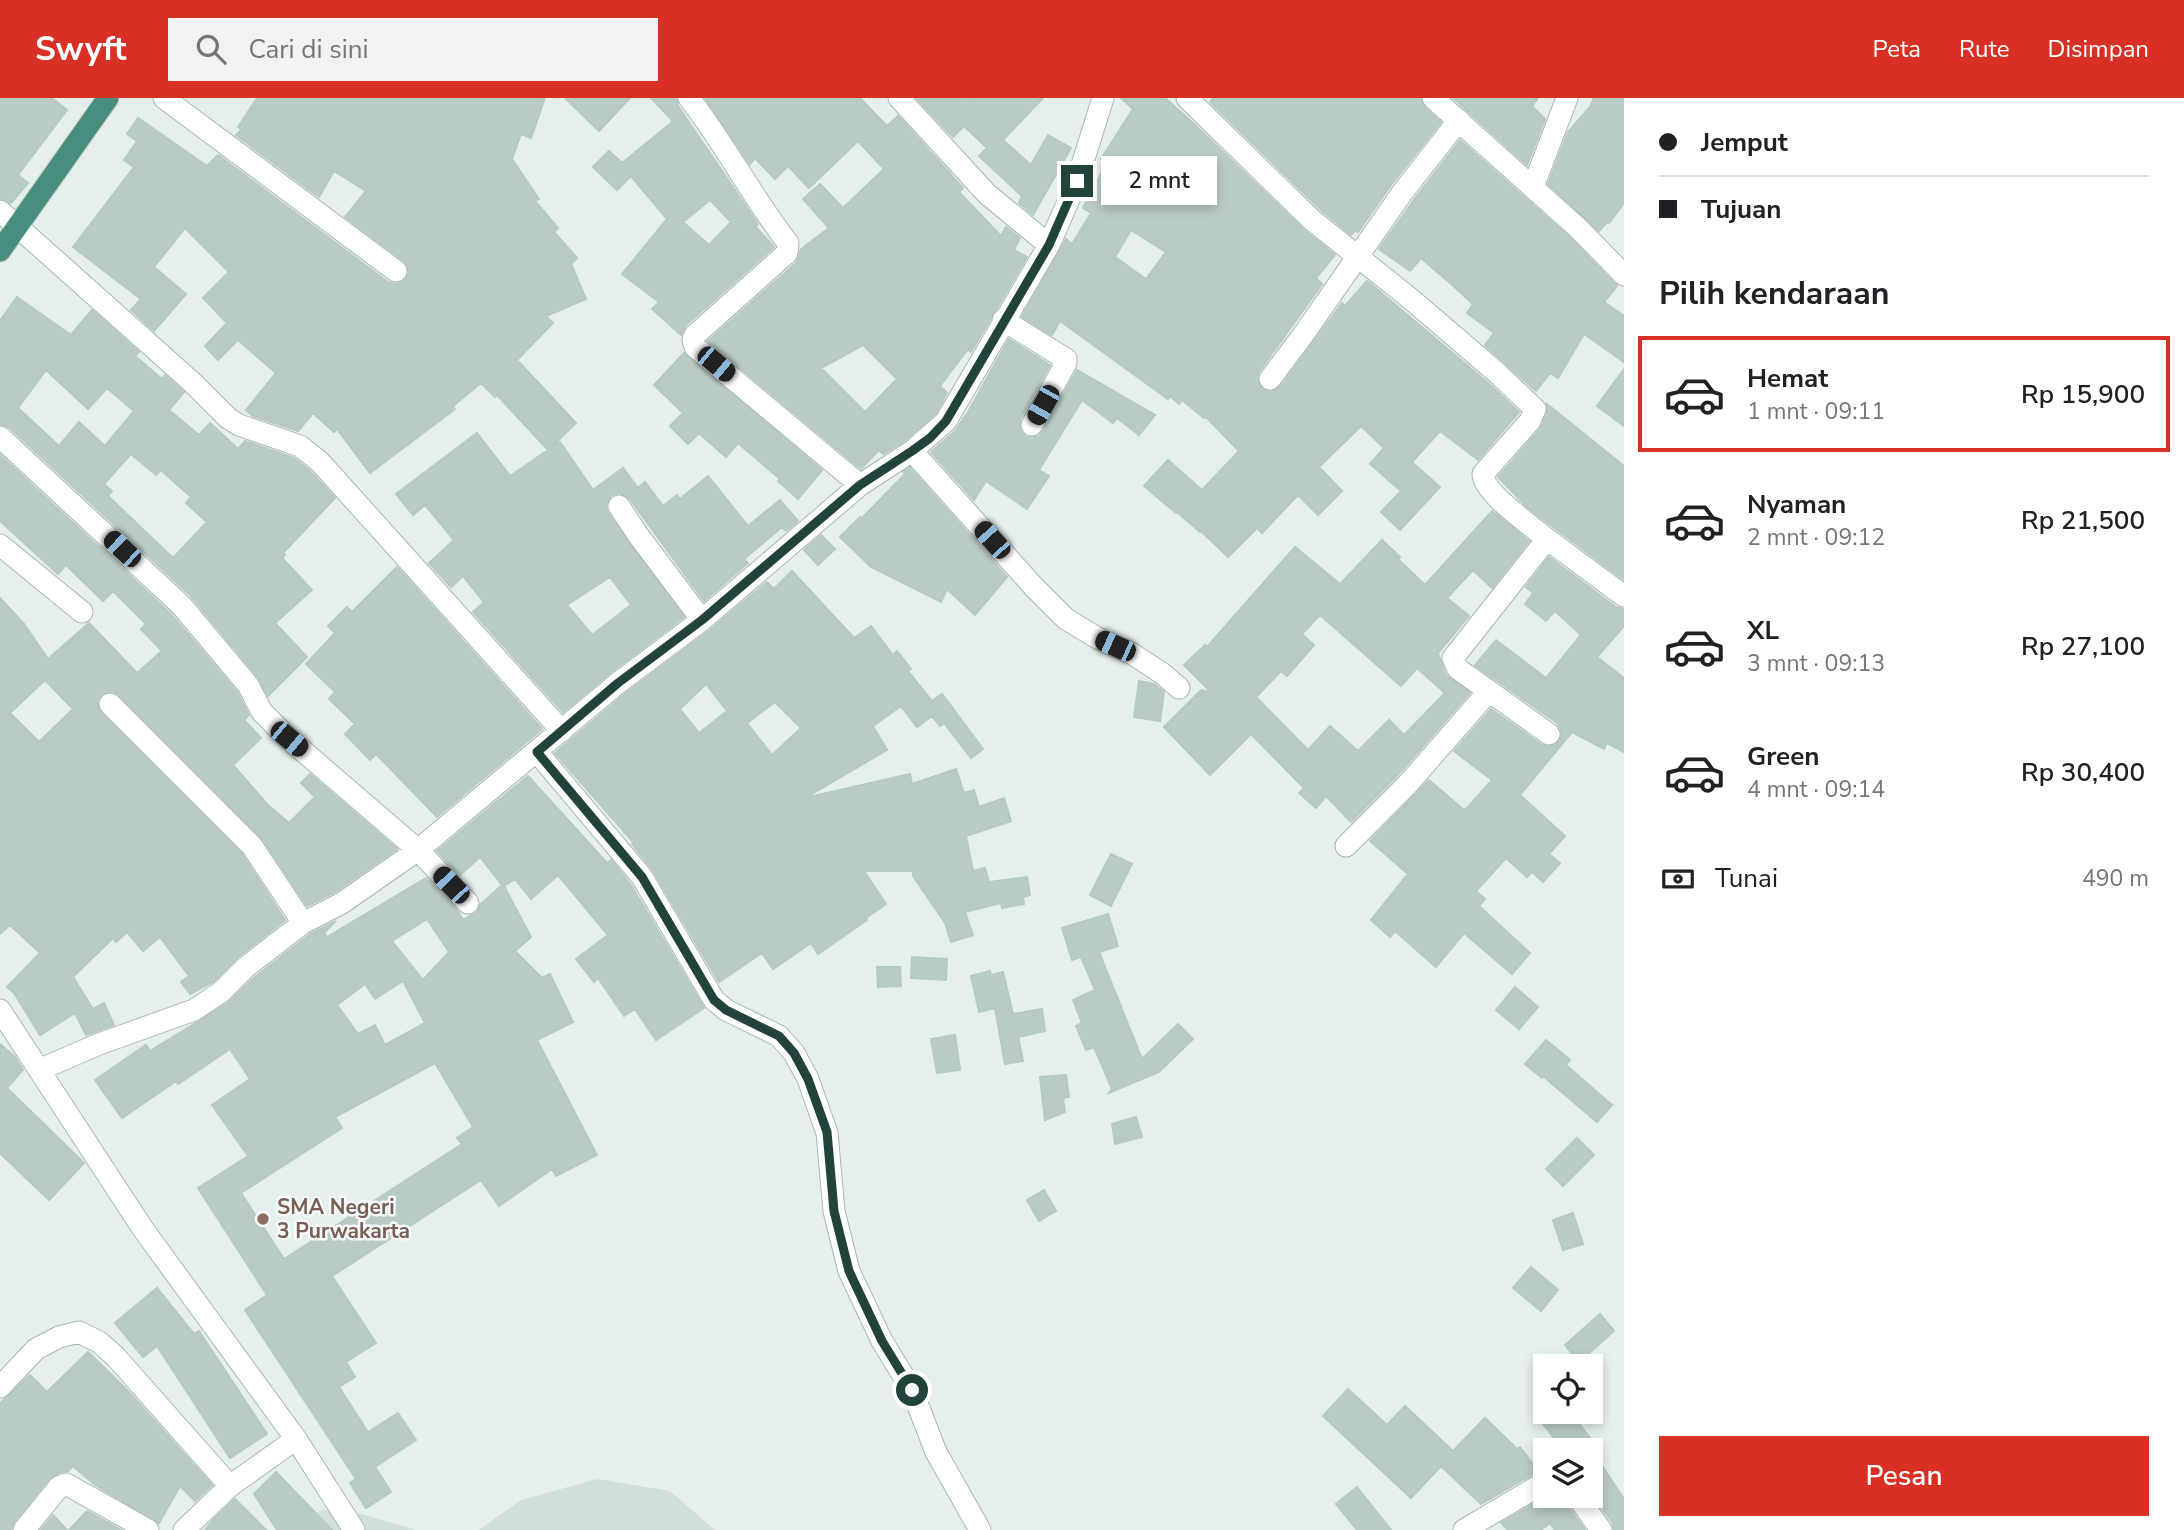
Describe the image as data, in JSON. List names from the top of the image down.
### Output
{
  "places": ["SMA Negeri 3 Purwakarta"],
  "page": {
    "header": "Swyft",
    "search": "Cari di sini",
    "nav": ["Peta", "Rute", "Disimpan"],
    "banner": ["Jemput", "Tujuan"],
    "bubble": "2 mnt",
    "heading": "Pilih kendaraan",
    "list": [
      {
        "name": "Hemat",
        "note": "1 mnt · 09:11",
        "value": "Rp 15,900"
      },
      {
        "name": "Nyaman",
        "note": "2 mnt · 09:12",
        "value": "Rp 21,500"
      },
      {
        "name": "XL",
        "note": "3 mnt · 09:13",
        "value": "Rp 27,100"
      },
      {
        "name": "Green",
        "note": "4 mnt · 09:14",
        "value": "Rp 30,400"
      }
    ],
    "pay": ["Tunai", "490 m"],
    "buttons": "Pesan"
  }
}
